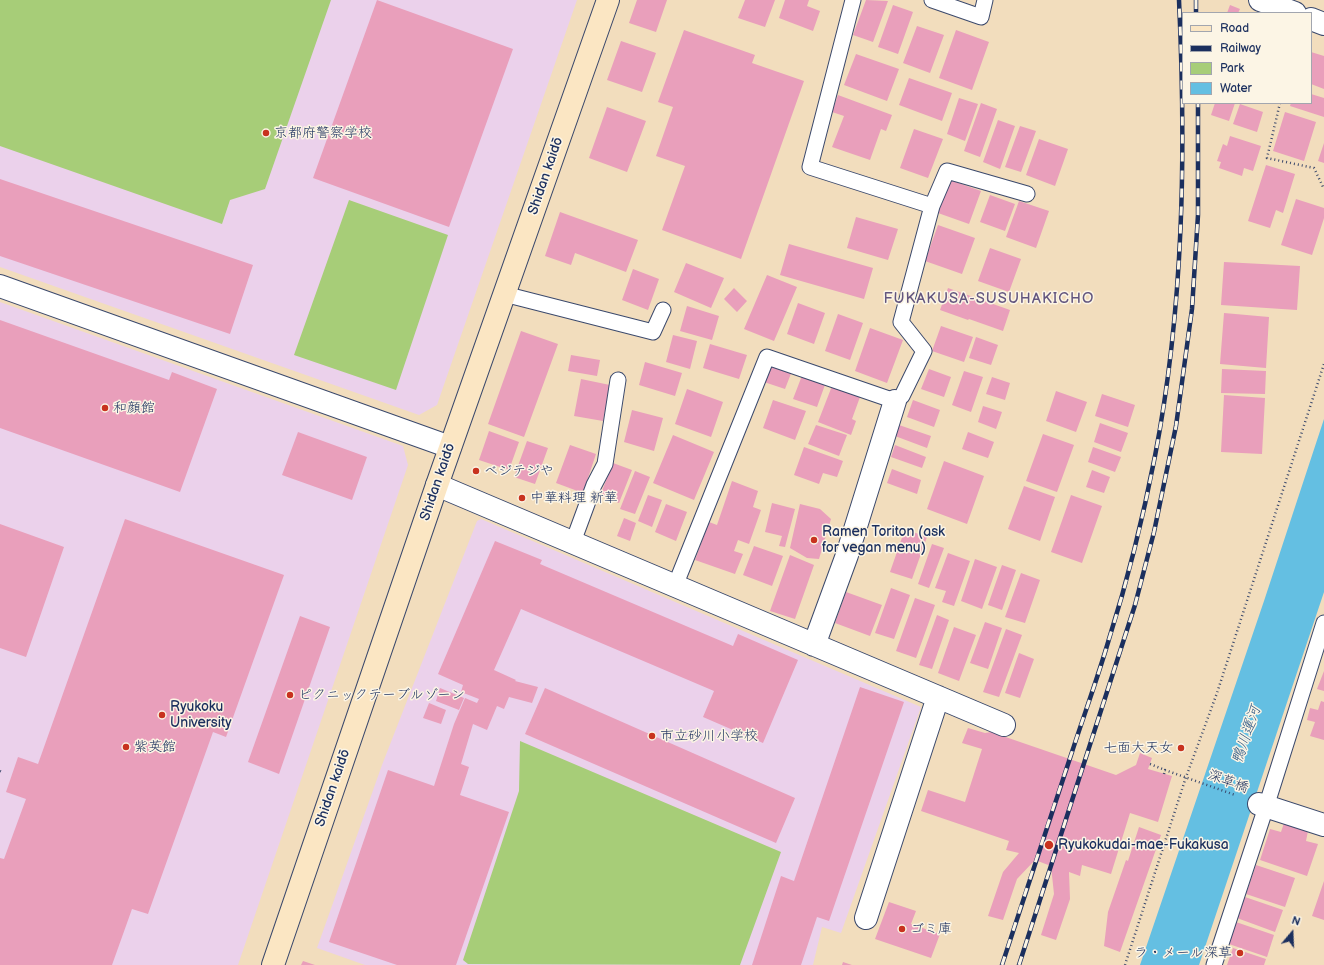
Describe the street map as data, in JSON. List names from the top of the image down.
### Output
{
  "streets": {
    "street": ["Shidan kaidō"],
    "path": ["深草橋"]
  },
  "districts": ["FUKAKUSA-SUSUHAKICHO"],
  "water": ["鴨川運河"],
  "places": [
    "京都府警察学校",
    "和顔館",
    "ベジテジや",
    "中華料理 新華",
    "Ramen Toriton (ask for vegan menu)",
    "ピクニックテーブルゾーン",
    "Ryukoku University",
    "市立砂川小学校",
    "紫英館",
    "七面大天女",
    "Ryukokudai-mae-Fukakusa",
    "ゴミ庫",
    "ラ・メール深草"
  ],
  "legend": [
    "Road",
    "Railway",
    "Park",
    "Water"
  ],
  "north": "top"
}
